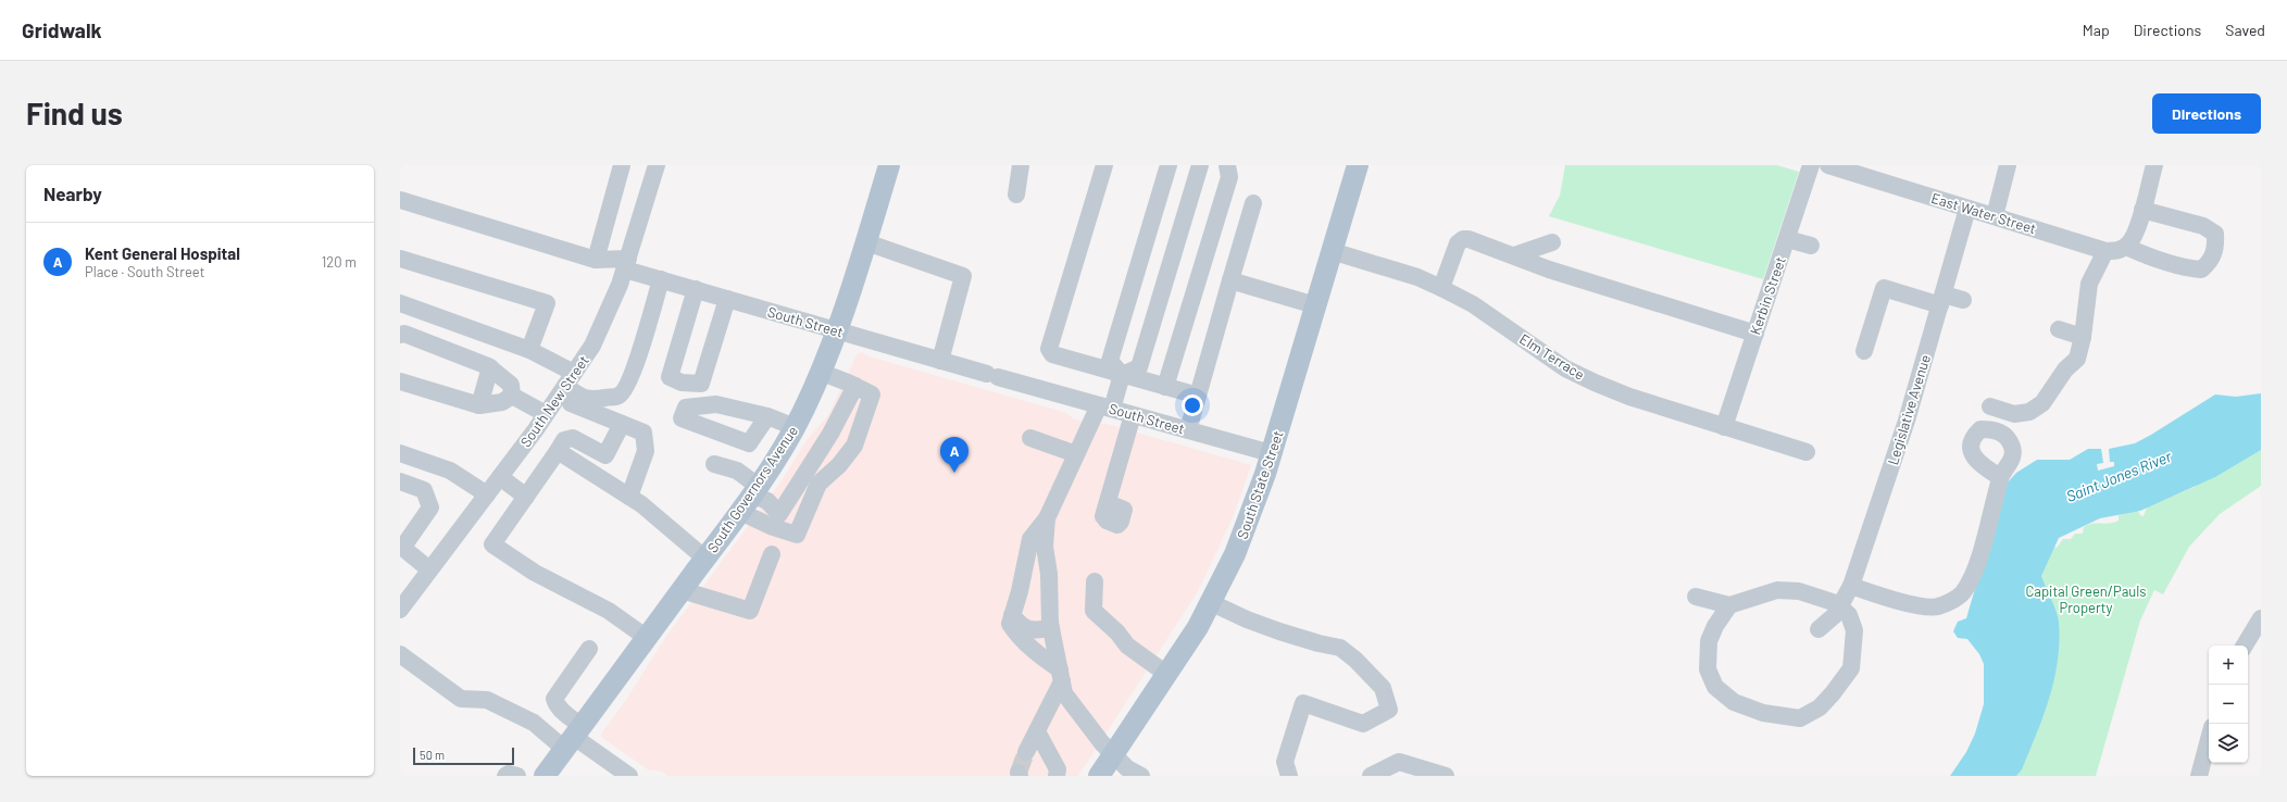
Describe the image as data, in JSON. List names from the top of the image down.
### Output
{
  "streets": {
    "main road": ["South State Street", "South Governors Avenue"],
    "street": [
      "East Water Street",
      "Kerbin Street",
      "South Street",
      "Elm Terrace",
      "South New Street",
      "Legislative Avenue"
    ]
  },
  "crossings": [
    ["East Water Street", "Legislative Avenue"],
    ["Kerbin Street", "Elm Terrace"],
    ["South Street", "South New Street"],
    ["South Street", "South State Street"],
    ["South Street", "South Governors Avenue"],
    ["Elm Terrace", "South State Street"]
  ],
  "water": ["Saint Jones River"],
  "parks": ["Capital Green/Pauls Property"],
  "scale_bar": "50 m",
  "page": {
    "header": "Gridwalk",
    "nav": ["Map", "Directions", "Saved"],
    "buttons": "Directions",
    "title": "Find us",
    "heading": "Nearby",
    "list": [
      {
        "mark": "A",
        "name": "Kent General Hospital",
        "note": "Place · South Street",
        "value": "120 m"
      }
    ],
    "pins": "A",
    "map_buttons": ["+", "−"],
    "scale": "50 m"
  }
}
